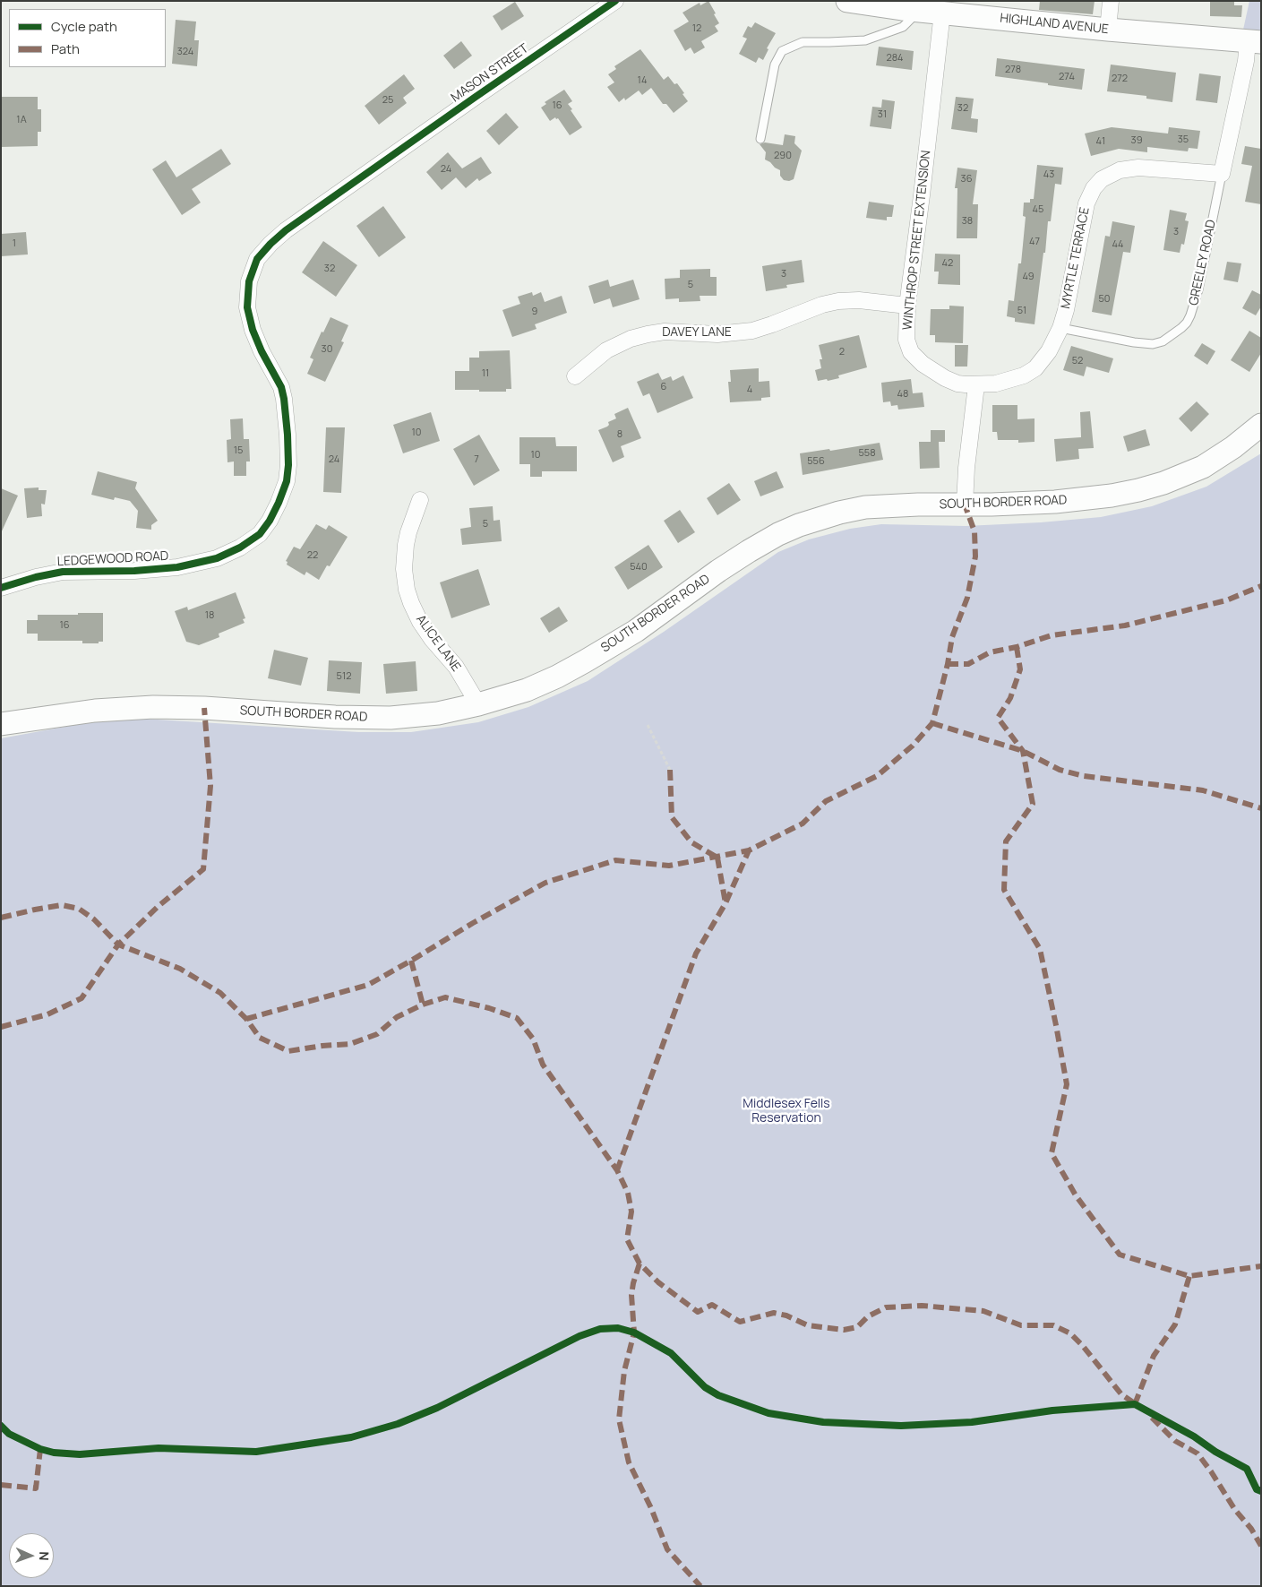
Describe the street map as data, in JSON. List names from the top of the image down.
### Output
{
  "streets": {
    "main road": ["HIGHLAND AVENUE", "SOUTH BORDER ROAD"],
    "street": [
      "MASON STREET",
      "WINTHROP STREET EXTENSION",
      "MYRTLE TERRACE",
      "DAVEY LANE",
      "LEDGEWOOD ROAD",
      "ALICE LANE"
    ],
    "lane": ["GREELEY ROAD"]
  },
  "crossings": [
    ["HIGHLAND AVENUE", "WINTHROP STREET EXTENSION"],
    ["MASON STREET", "LEDGEWOOD ROAD"],
    ["WINTHROP STREET EXTENSION", "MYRTLE TERRACE"],
    ["WINTHROP STREET EXTENSION", "DAVEY LANE"],
    ["MYRTLE TERRACE", "GREELEY ROAD"],
    ["SOUTH BORDER ROAD", "ALICE LANE"]
  ],
  "parks": ["Middlesex Fells Reservation"],
  "house_numbers": [
    "12",
    "324",
    "284",
    "278",
    "274",
    "272",
    "14",
    "25",
    "16",
    "32",
    "31",
    "1A",
    "35",
    "39",
    "41",
    "290",
    "24",
    "43",
    "36",
    "45",
    "38",
    "3",
    "47",
    "1",
    "44",
    "42",
    "32",
    "3",
    "49",
    "5",
    "50",
    "51",
    "9",
    "30",
    "2",
    "52",
    "11",
    "6",
    "4",
    "48",
    "10",
    "8",
    "15",
    "558",
    "10",
    "24",
    "7",
    "556",
    "5",
    "22",
    "540",
    "18",
    "16",
    "512"
  ],
  "legend": ["Cycle path", "Path"],
  "north": "right"
}
